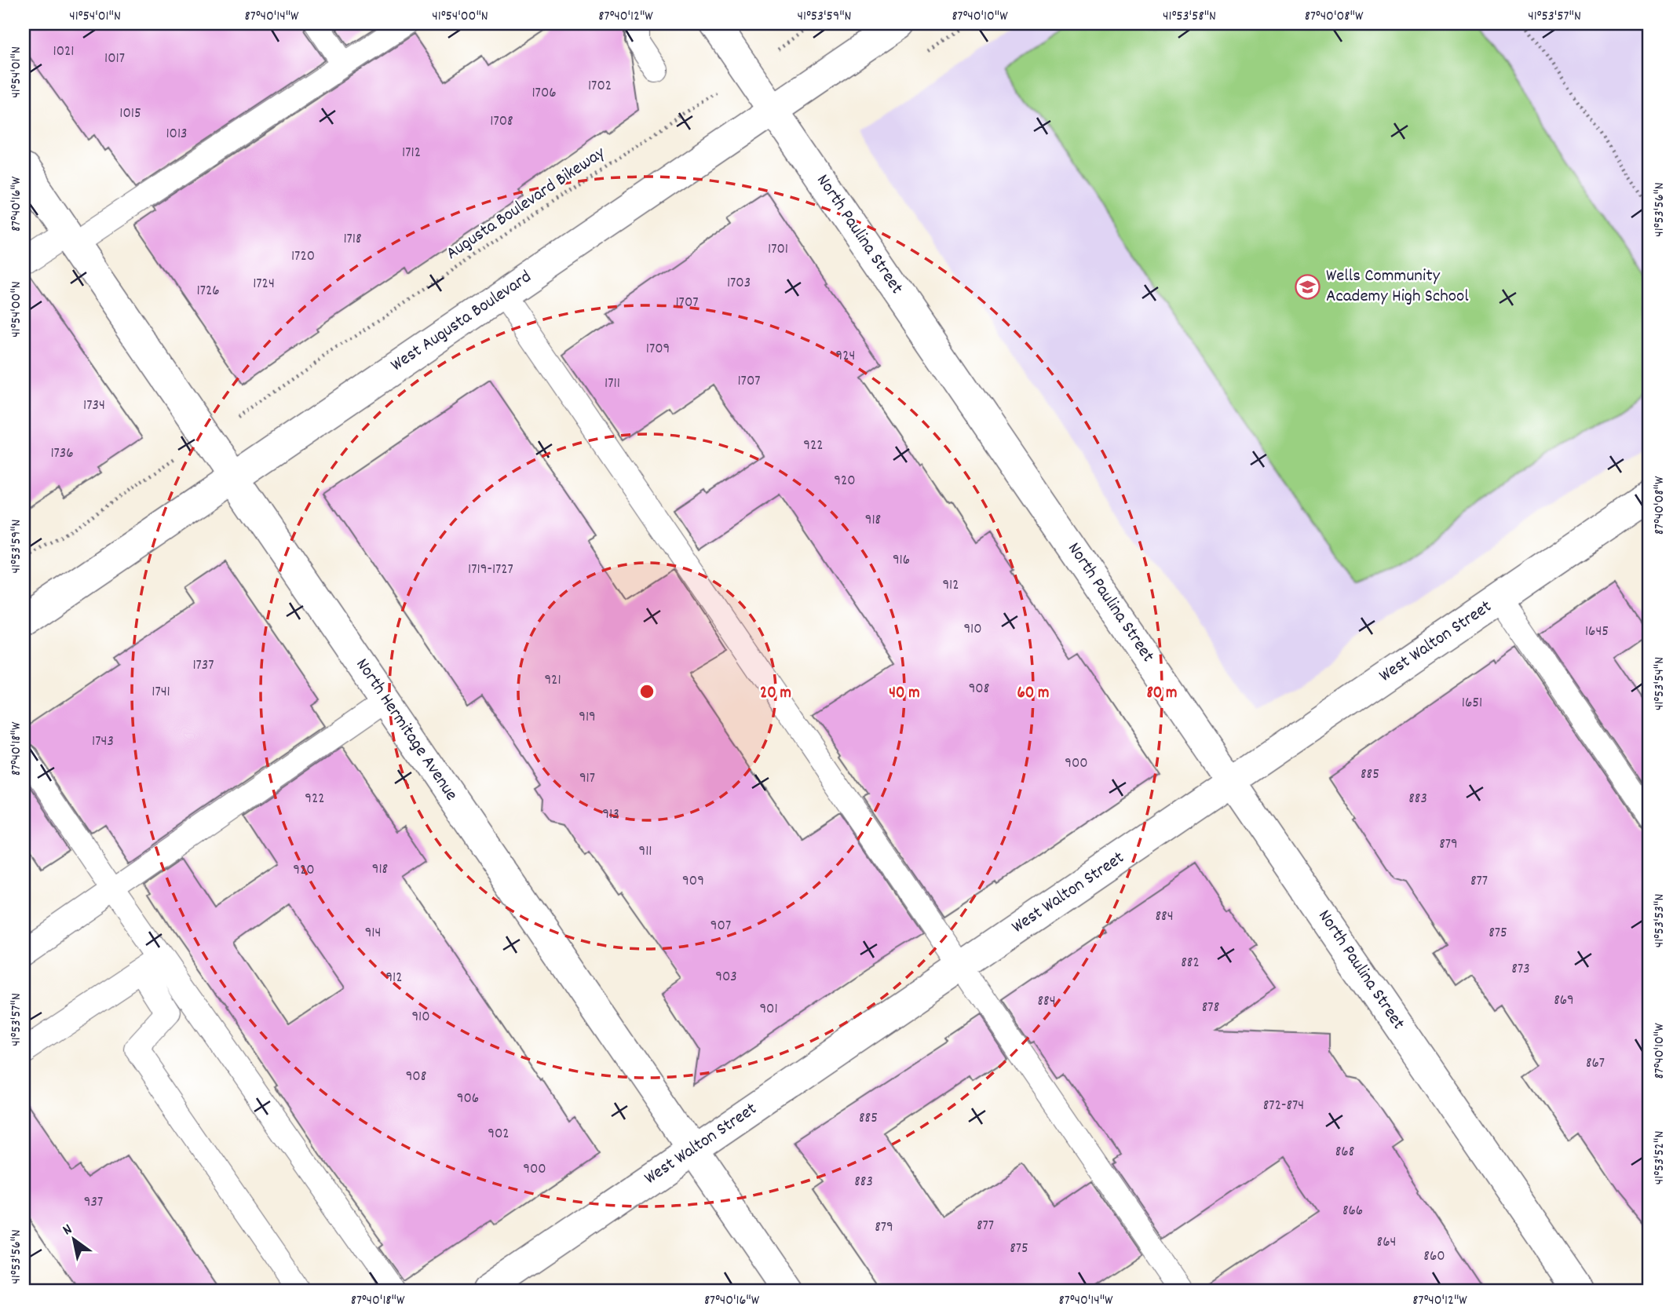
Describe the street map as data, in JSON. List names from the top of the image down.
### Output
{
  "streets": {
    "street": [
      "North Paulina Street",
      "West Augusta Boulevard",
      "West Walton Street",
      "North Hermitage Avenue"
    ],
    "path": ["Augusta Boulevard Bikeway"]
  },
  "crossings": [
    ["Augusta Boulevard Bikeway", "North Paulina Street"],
    ["North Paulina Street", "West Augusta Boulevard"],
    ["North Paulina Street", "West Walton Street"],
    ["West Augusta Boulevard", "North Hermitage Avenue"],
    ["West Walton Street", "North Hermitage Avenue"]
  ],
  "places": {
    "school or university": ["Wells Community Academy High School"]
  },
  "house_numbers": [
    "1021",
    "1017",
    "1702",
    "1706",
    "1015",
    "1708",
    "1013",
    "1712",
    "1718",
    "1701",
    "1720",
    "1703",
    "1724",
    "1726",
    "1707",
    "1709",
    "924",
    "1707",
    "1711",
    "1734",
    "922",
    "1736",
    "920",
    "918",
    "916",
    "1719-1727",
    "912",
    "910",
    "1645",
    "1737",
    "921",
    "908",
    "1741",
    "1651",
    "919",
    "1743",
    "900",
    "885",
    "917",
    "922",
    "883",
    "913",
    "879",
    "911",
    "918",
    "920",
    "909",
    "877",
    "884",
    "907",
    "914",
    "875",
    "882",
    "873",
    "903",
    "912",
    "869",
    "884",
    "878",
    "901",
    "910",
    "867",
    "908",
    "906",
    "872-874",
    "885",
    "902",
    "868",
    "900",
    "883",
    "937",
    "866",
    "877",
    "879",
    "864",
    "875",
    "860"
  ],
  "north": "top left",
  "coordinates": [
    "41°54'01\"N",
    "87°40'14\"W",
    "41°54'00\"N",
    "87°40'12\"W",
    "41°53'59\"N",
    "87°40'10\"W",
    "41°53'58\"N",
    "87°40'08\"W",
    "41°53'57\"N",
    "87°40'16\"W",
    "41°53'56\"N",
    "41°53'54\"N",
    "87°40'18\"W",
    "41°53'53\"N",
    "41°53'52\"N"
  ],
  "rings": [
    "20 m",
    "40 m",
    "60 m",
    "80 m"
  ]
}
